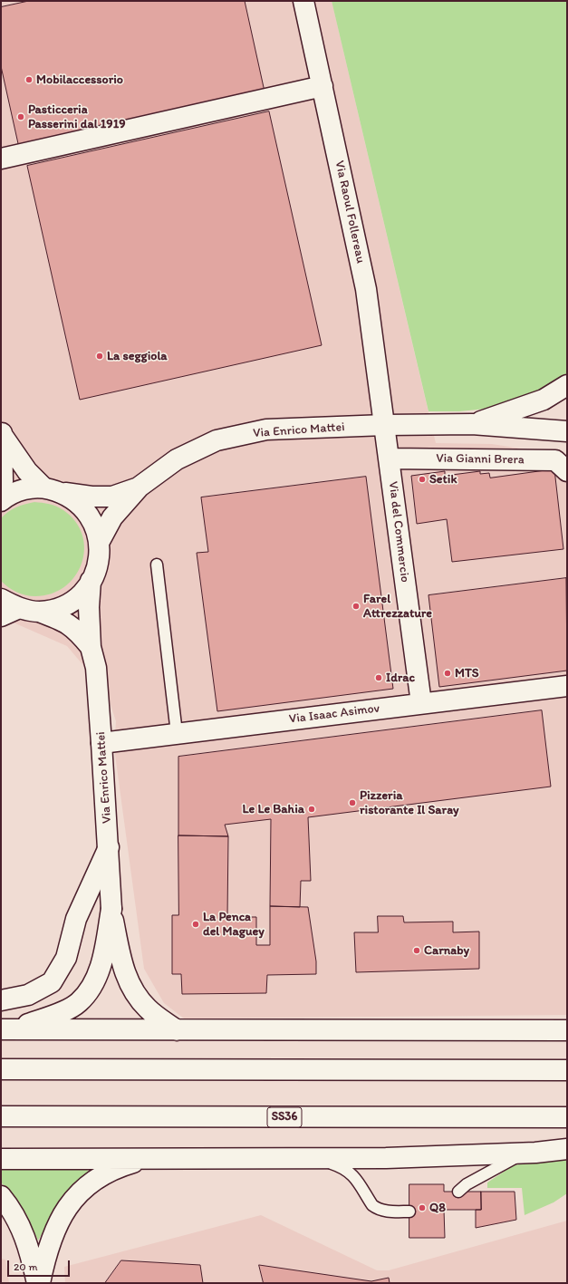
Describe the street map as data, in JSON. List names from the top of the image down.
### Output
{
  "streets": {
    "main road": [
      "Via Raoul Follereau",
      "Via Enrico Mattei",
      "Via Gianni Brera",
      "Via del Commercio",
      "Via Isaac Asimov",
      "SS36"
    ]
  },
  "crossings": [
    ["Via Raoul Follereau", "Via Enrico Mattei"],
    ["Via Raoul Follereau", "Via del Commercio"],
    ["Via Enrico Mattei", "Via del Commercio"],
    ["Via Enrico Mattei", "Via Isaac Asimov"],
    ["Via Gianni Brera", "Via del Commercio"],
    ["Via del Commercio", "Via Isaac Asimov"]
  ],
  "places": [
    "Mobilaccessorio",
    "Pasticceria Passerini dal 1919",
    "La seggiola",
    "Setik",
    "Farel Attrezzature",
    "MTS",
    "Idrac",
    "Pizzeria ristorante Il Saray",
    "Le Le Bahia",
    "La Penca del Maguey",
    "Carnaby",
    "Q8"
  ],
  "scale_bar": "20 m"
}
